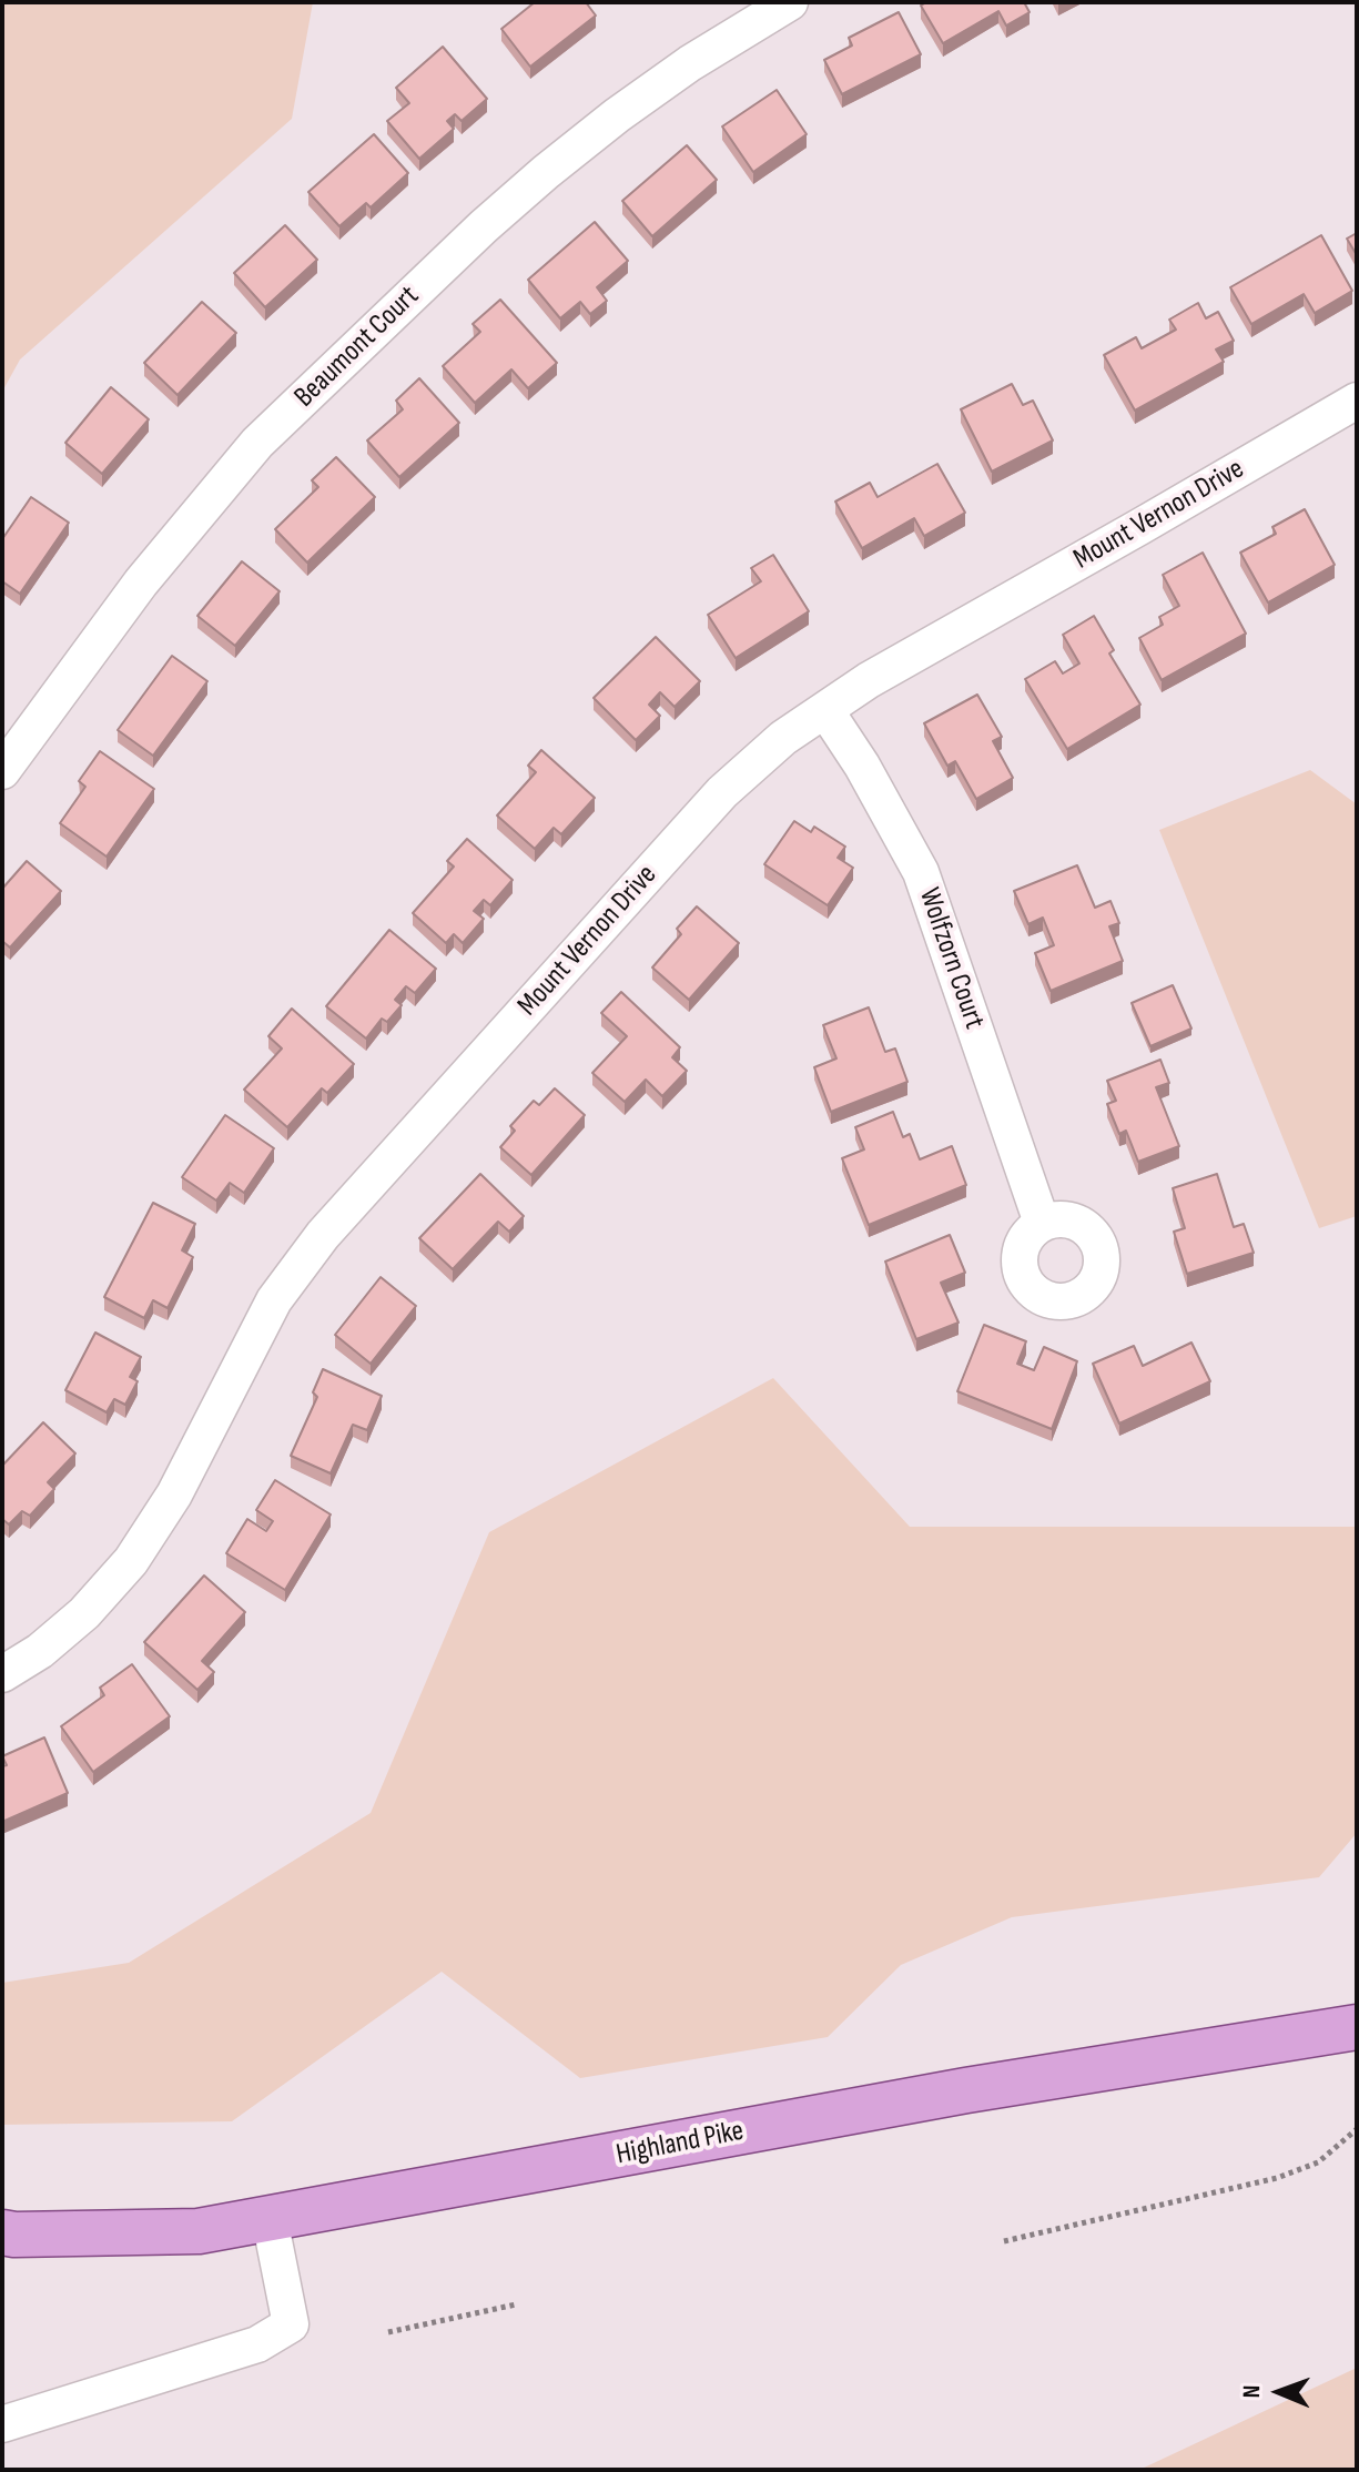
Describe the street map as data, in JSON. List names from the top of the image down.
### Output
{
  "streets": {
    "main road": ["Highland Pike"],
    "street": ["Beaumont Court", "Mount Vernon Drive", "Wolfzorn Court"]
  },
  "crossings": [
    ["Mount Vernon Drive", "Wolfzorn Court"]
  ],
  "north": "left"
}
